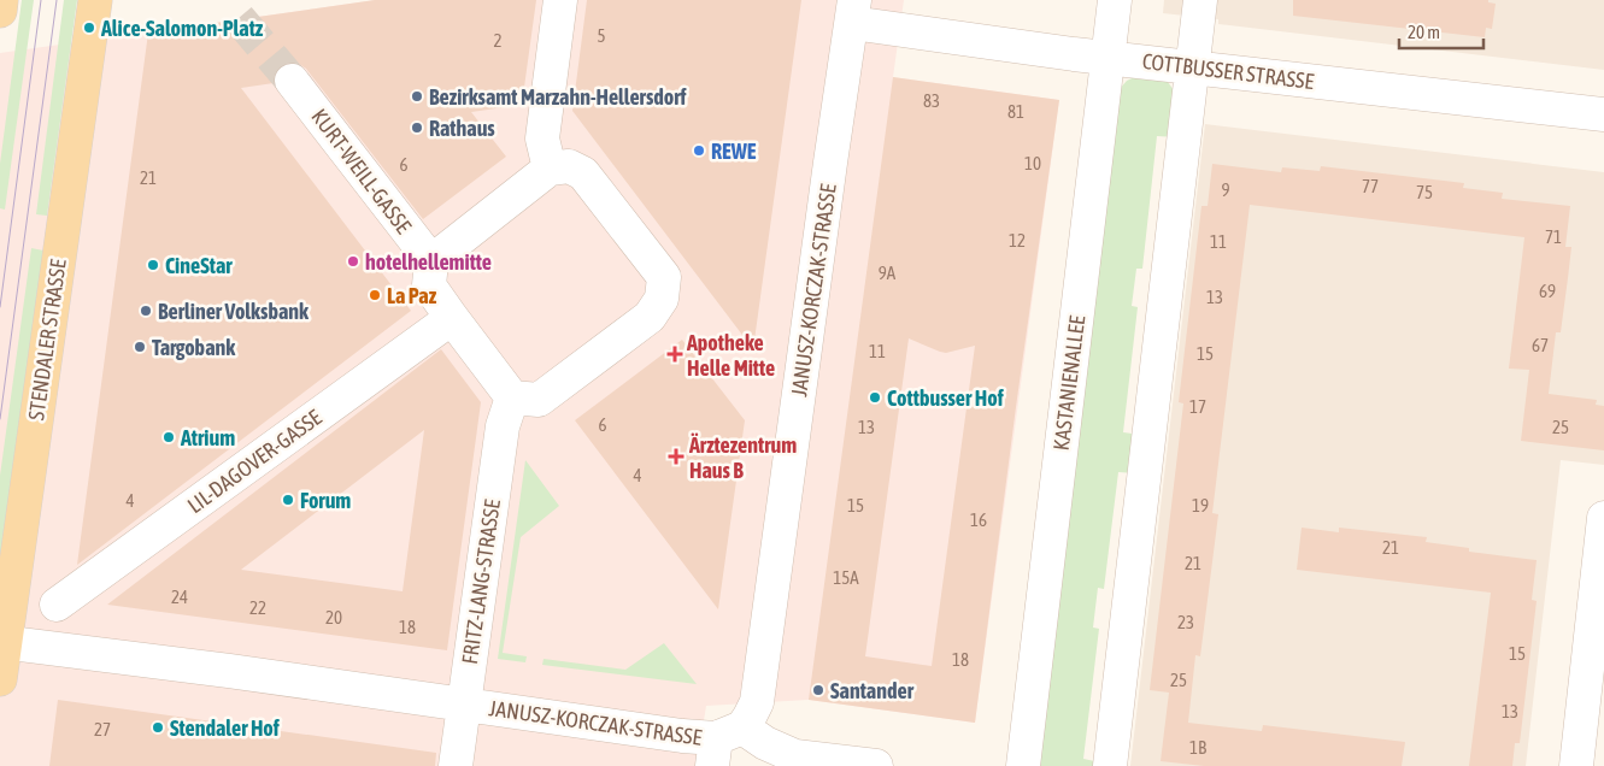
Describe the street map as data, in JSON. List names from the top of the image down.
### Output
{
  "streets": {
    "main road": ["STENDALER STRASSE"],
    "street": [
      "COTTBUSSER STRASSE",
      "KURT-WEILL-GASSE",
      "JANUSZ-KORCZAK-STRASSE",
      "KASTANIENALLEE",
      "LIL-DAGOVER-GASSE",
      "FRITZ-LANG-STRASSE"
    ]
  },
  "crossings": [
    ["COTTBUSSER STRASSE", "JANUSZ-KORCZAK-STRASSE"],
    ["COTTBUSSER STRASSE", "KASTANIENALLEE"],
    ["JANUSZ-KORCZAK-STRASSE", "STENDALER STRASSE"],
    ["JANUSZ-KORCZAK-STRASSE", "FRITZ-LANG-STRASSE"]
  ],
  "places": {
    "other": [
      "Alice-Salomon-Platz",
      "Bezirksamt Marzahn-Hellersdorf",
      "Rathaus",
      "REWE",
      "hotelhellemitte",
      "CineStar",
      "La Paz",
      "Berliner Volksbank",
      "Targobank",
      "Cottbusser Hof",
      "Atrium",
      "Forum",
      "Santander",
      "Stendaler Hof"
    ],
    "health": ["Apotheke Helle Mitte", "Ärztezentrum Haus B"]
  },
  "house_numbers": [
    "5",
    "2",
    "83",
    "81",
    "10",
    "6",
    "21",
    "77",
    "9",
    "75",
    "71",
    "12",
    "11",
    "9A",
    "69",
    "13",
    "67",
    "11",
    "15",
    "17",
    "6",
    "13",
    "25",
    "4",
    "4",
    "15",
    "19",
    "16",
    "21",
    "21",
    "15A",
    "24",
    "22",
    "20",
    "23",
    "18",
    "15",
    "18",
    "25",
    "13",
    "27",
    "1B"
  ],
  "scale_bar": "20 m"
}
